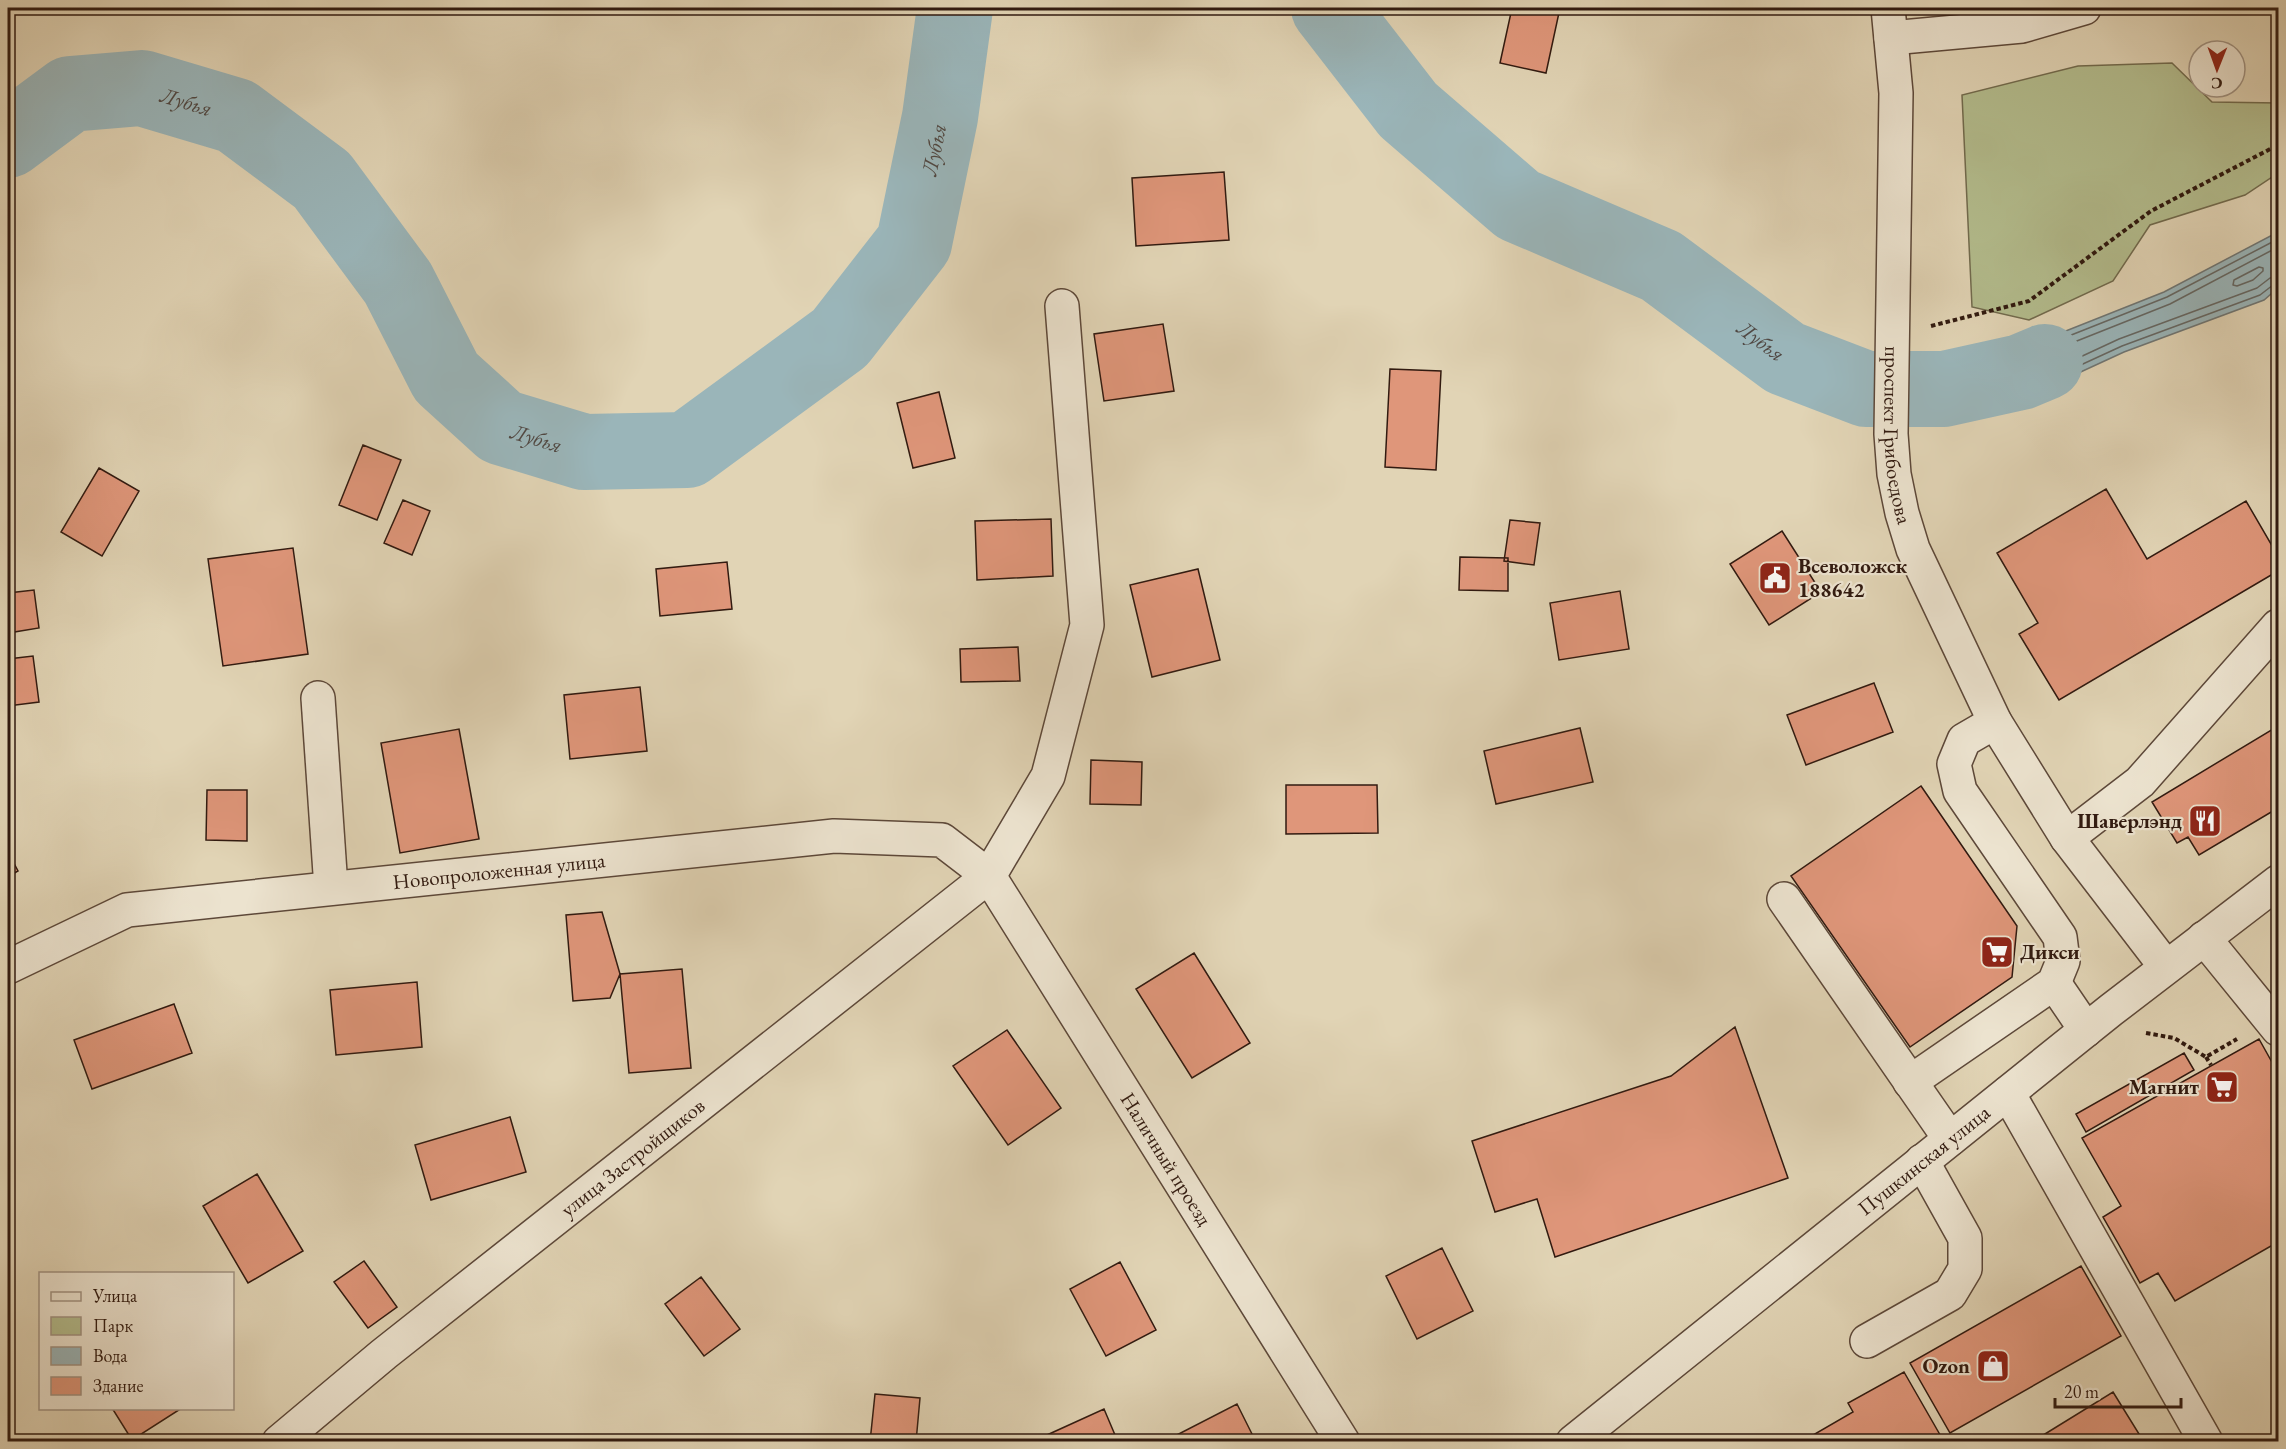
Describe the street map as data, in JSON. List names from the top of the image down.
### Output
{
  "streets": {
    "street": [
      "проспект Грибоедова",
      "Новопроложенная улица",
      "улица Застройщиков",
      "Наличный проезд",
      "Пушкинская улица"
    ]
  },
  "crossings": [
    ["проспект Грибоедова", "Пушкинская улица"],
    ["Новопроложенная улица", "улица Застройщиков"],
    ["Новопроложенная улица", "Наличный проезд"],
    ["улица Застройщиков", "Наличный проезд"]
  ],
  "water": ["Лубья"],
  "places": {
    "public building": ["Всеволожск 188642"],
    "restaurant": ["Шаверлэнд"],
    "supermarket": ["Дикси", "Магнит"],
    "shop": ["Ozon"]
  },
  "legend": [
    "Улица",
    "Парк",
    "Вода",
    "Здание"
  ],
  "scale_bar": "20 m",
  "north": "bottom"
}
